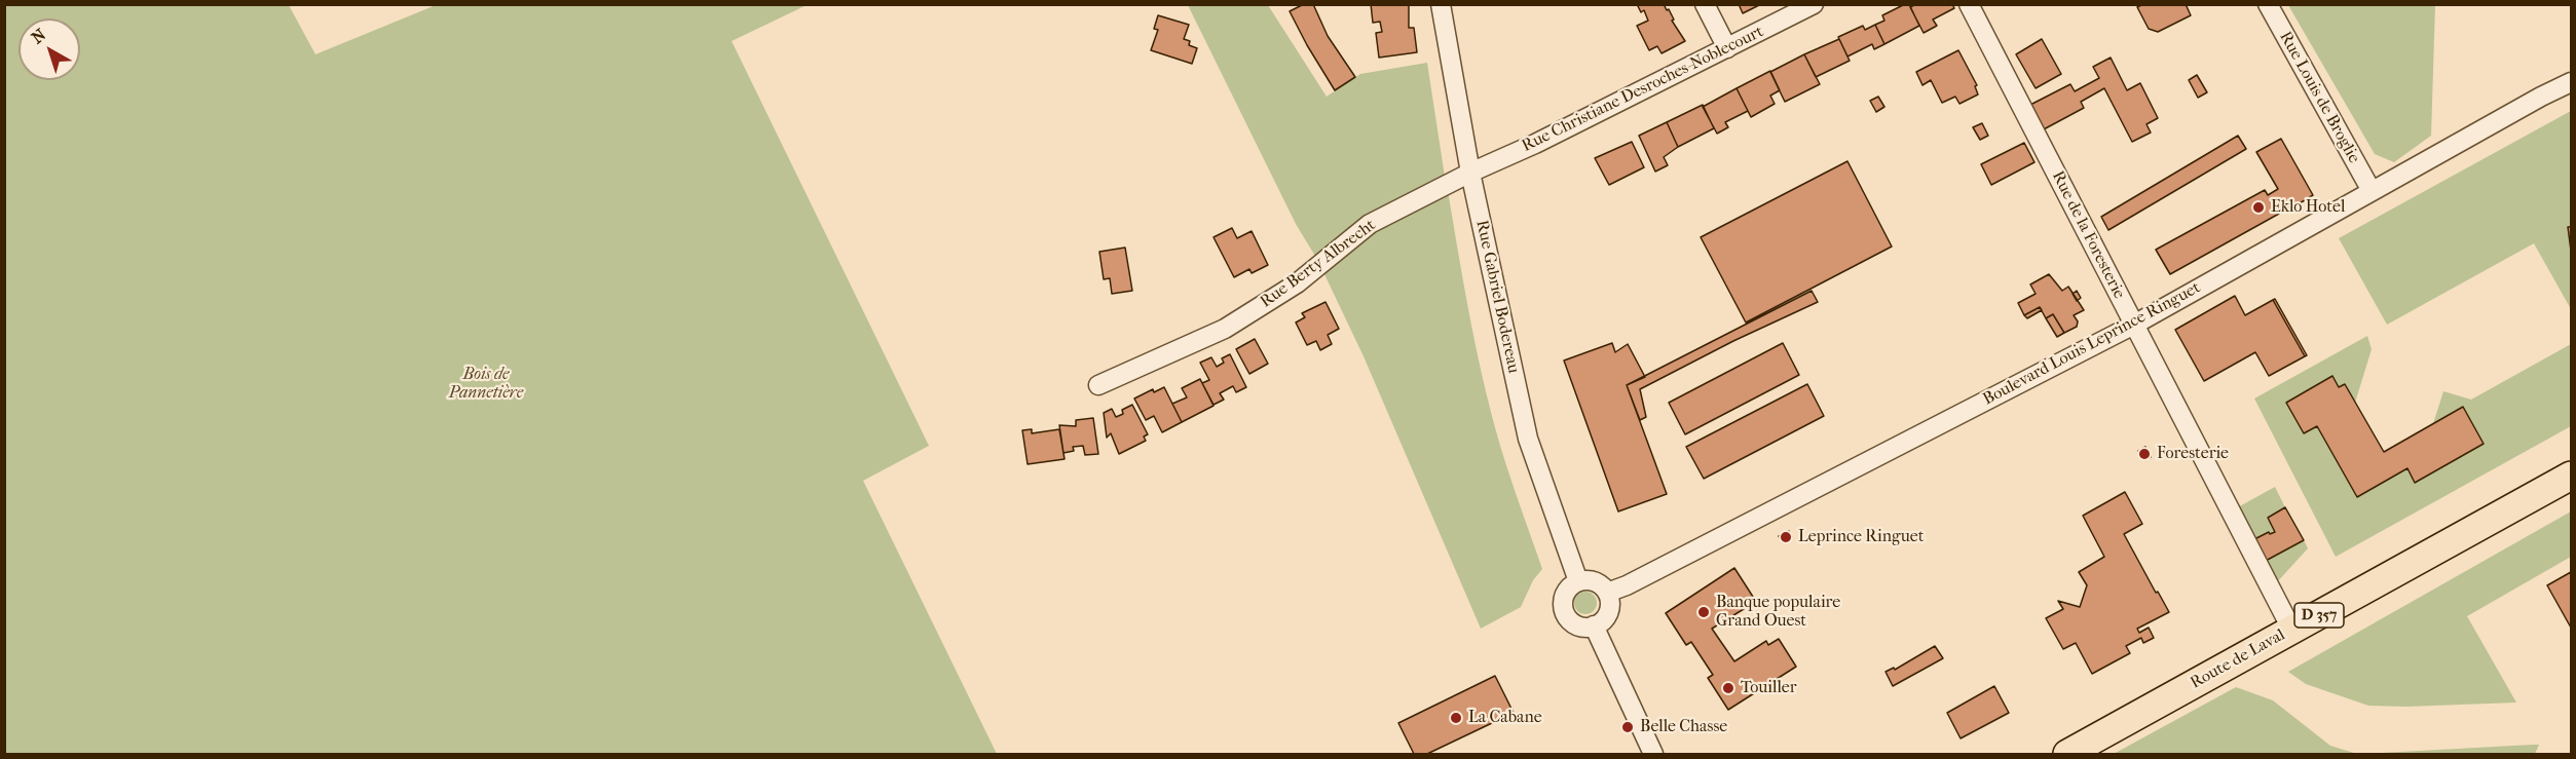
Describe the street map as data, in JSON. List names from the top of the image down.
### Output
{
  "streets": {
    "main road": ["D 357", "Route de Laval"],
    "street": [
      "Rue Christiane Desroches-Noblecourt",
      "Rue Louis de Broglie",
      "Rue de la Foresterie",
      "Rue Berty Albrecht",
      "Rue Gabriel Bodereau",
      "Boulevard Louis Leprince Ringuet"
    ]
  },
  "crossings": [
    ["Rue Christiane Desroches-Noblecourt", "Rue Berty Albrecht"],
    ["Rue Christiane Desroches-Noblecourt", "Rue Gabriel Bodereau"],
    ["Rue Louis de Broglie", "Boulevard Louis Leprince Ringuet"],
    ["Rue de la Foresterie", "Boulevard Louis Leprince Ringuet"],
    ["Rue de la Foresterie", "Route de Laval"],
    ["Rue Berty Albrecht", "Rue Gabriel Bodereau"],
    ["Rue Gabriel Bodereau", "Boulevard Louis Leprince Ringuet"]
  ],
  "parks": ["Bois de Pannetière"],
  "places": [
    "Eklo Hotel",
    "Foresterie",
    "Leprince Ringuet",
    "Banque populaire Grand Ouest",
    "Touiller",
    "La Cabane",
    "Belle Chasse"
  ],
  "north": "top left"
}
